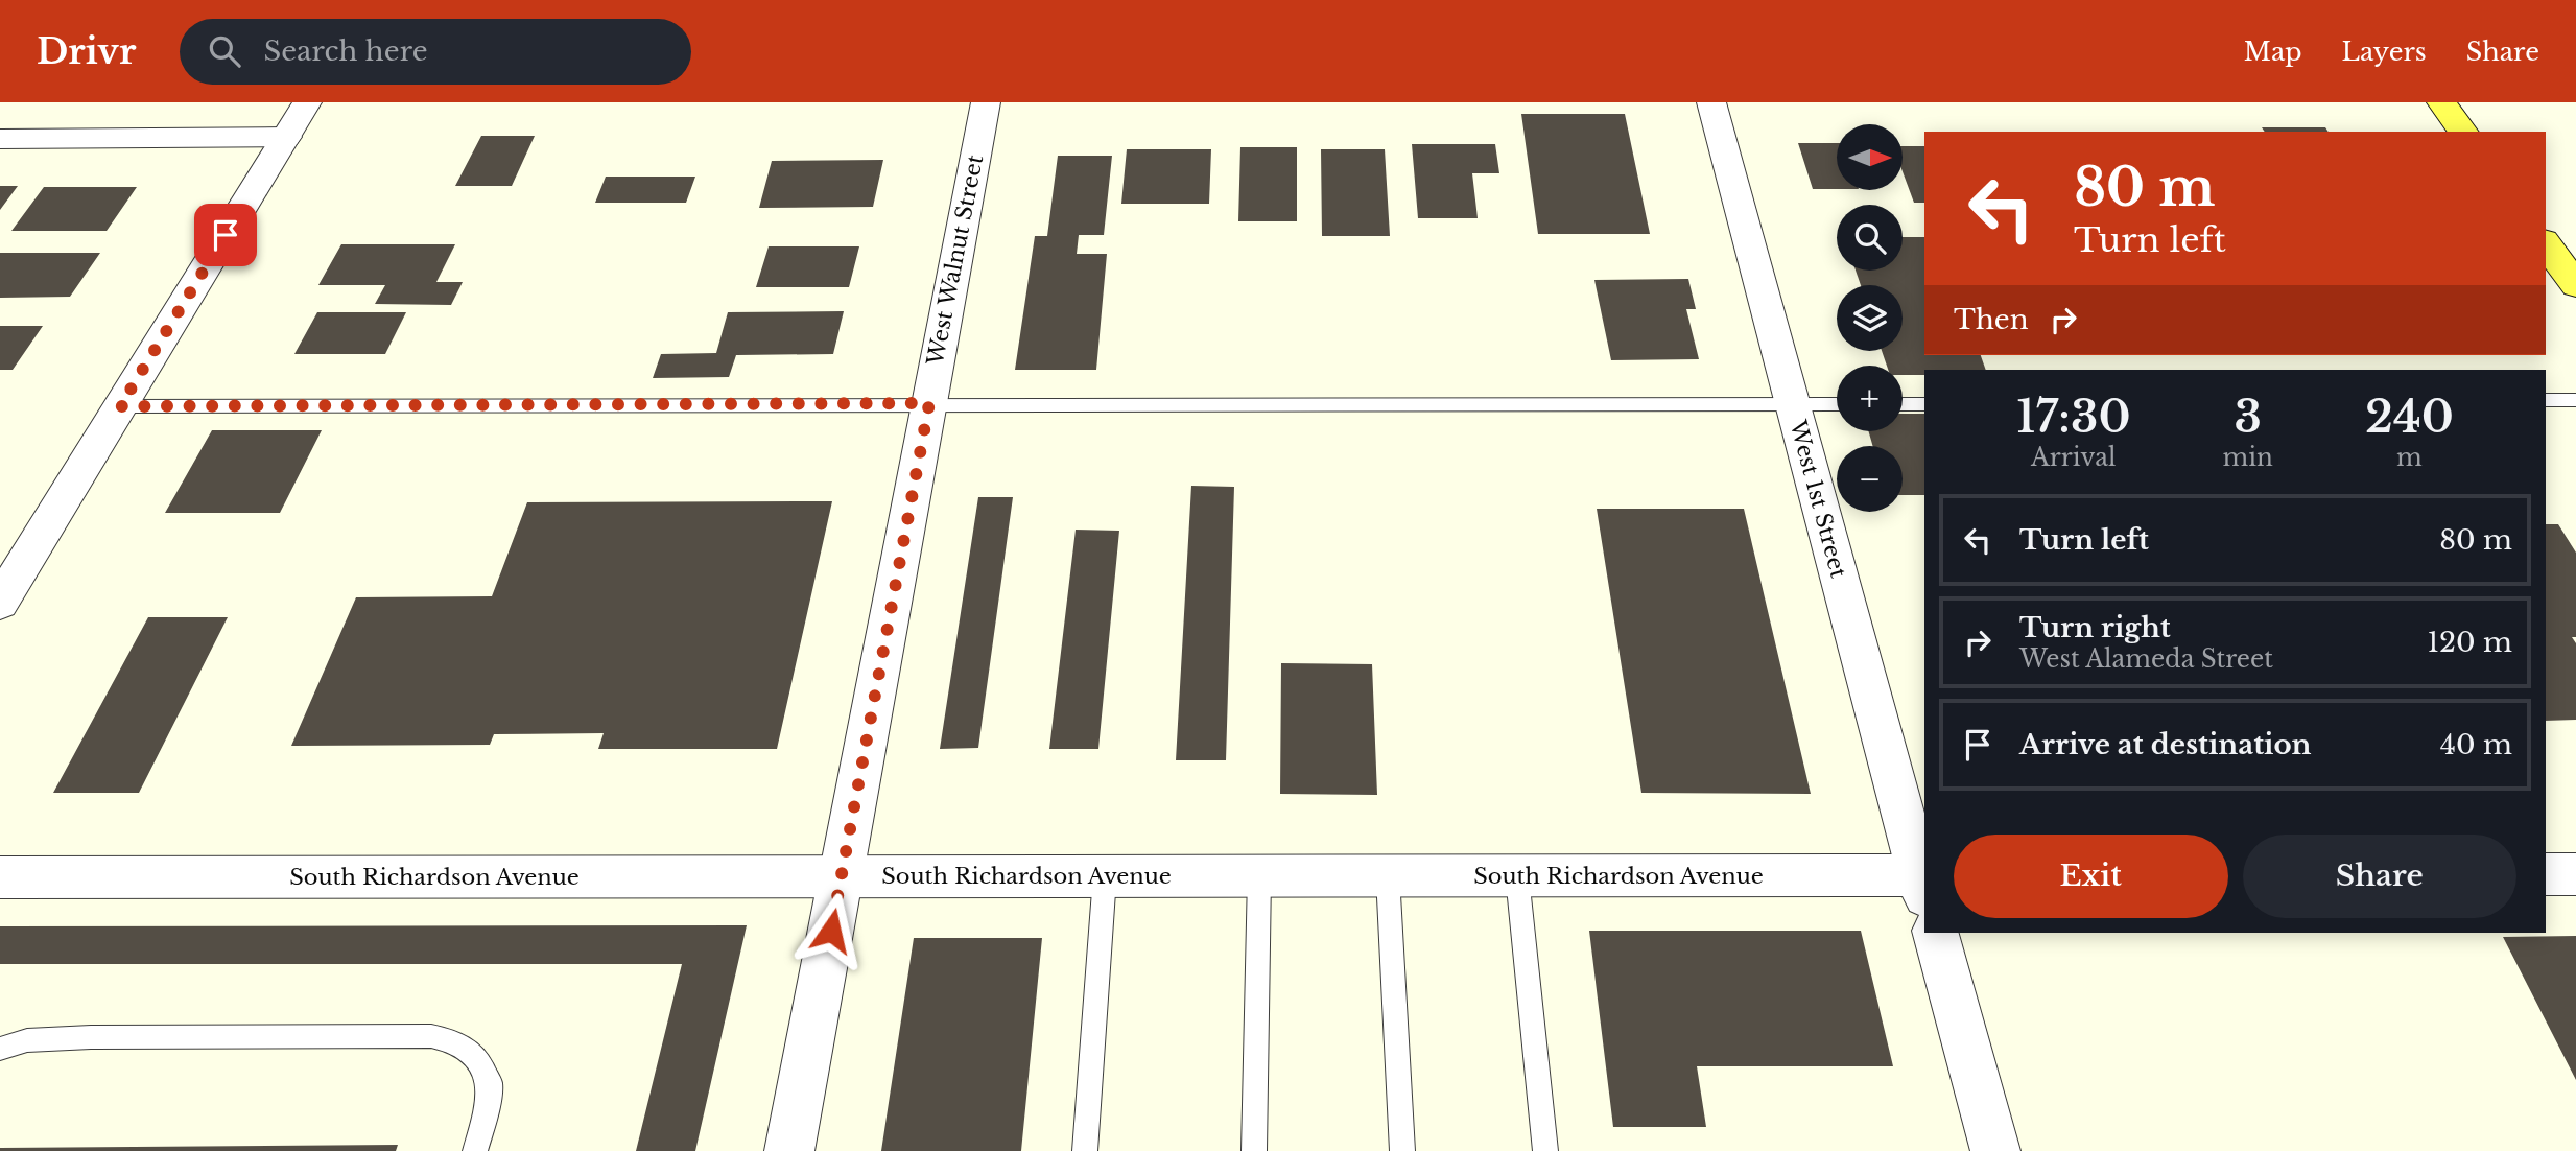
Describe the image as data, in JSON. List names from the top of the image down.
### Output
{
  "streets": {
    "street": ["West Walnut Street", "West 1st Street", "South Richardson Avenue"]
  },
  "crossings": [
    ["West Walnut Street", "South Richardson Avenue"],
    ["West 1st Street", "South Richardson Avenue"]
  ],
  "north": "right",
  "page": {
    "header": "Drivr",
    "search": "Search here",
    "nav": ["Map", "Layers", "Share"],
    "map_buttons": ["+", "−"],
    "turn": ["80 m", "Turn left"],
    "then": "Then",
    "eta": [
      "17:30",
      "Arrival",
      "3",
      "min",
      "240",
      "m"
    ],
    "list": [
      {
        "name": "Turn left",
        "value": "80 m"
      },
      {
        "name": "Turn right",
        "note": "West Alameda Street",
        "value": "120 m"
      },
      {
        "name": "Arrive at destination",
        "value": "40 m"
      }
    ],
    "buttons": ["Exit", "Share"]
  }
}
